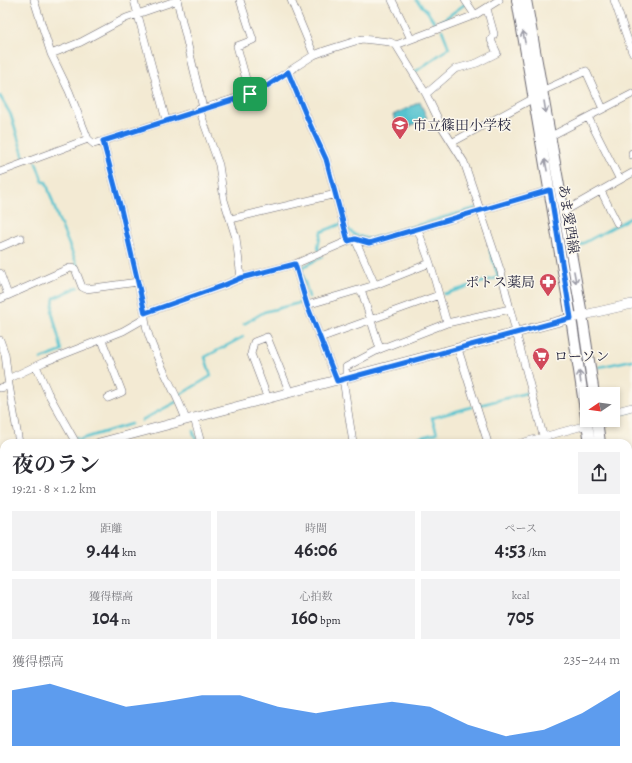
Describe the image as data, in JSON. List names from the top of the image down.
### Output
{
  "streets": {
    "main road": ["あま愛西線"]
  },
  "places": {
    "school or university": ["市立篠田小学校"],
    "pharmacy": ["ポトス薬局"],
    "supermarket": ["ローソン"]
  },
  "north": "left",
  "page": {
    "heading": ["夜のラン", "19:21 · 8 × 1.2 km"],
    "stats": [
      ["距離", "9.44 km"],
      ["時間", "46:06"],
      ["ペース", "4:53 /km"],
      ["獲得標高", "104 m"],
      ["心拍数", "160 bpm"],
      ["kcal", "705"]
    ],
    "chart": ["獲得標高", "235–244 m"]
  }
}
